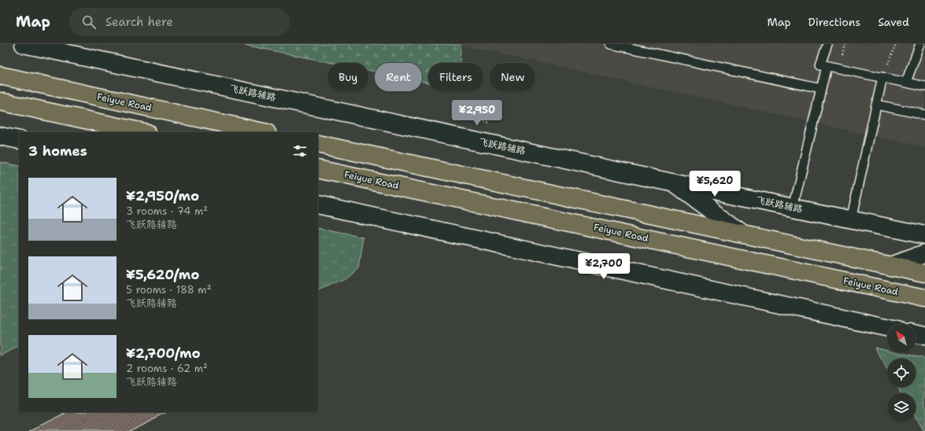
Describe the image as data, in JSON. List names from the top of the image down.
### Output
{
  "streets": {
    "main road": ["Feiyue Road"],
    "street": ["飞跃路辅路"]
  },
  "north": "top left",
  "page": {
    "header": "Map",
    "search": "Search here",
    "nav": ["Map", "Directions", "Saved"],
    "chip": [
      "Buy",
      "Rent",
      "Filters",
      "New"
    ],
    "price": ["¥2,950", "¥5,620", "¥2,700"],
    "heading": "3 homes",
    "list": [
      {
        "name": "¥2,950/mo",
        "note": "3 rooms · 74 m² · 飞跃路辅路"
      },
      {
        "name": "¥5,620/mo",
        "note": "5 rooms · 188 m² · 飞跃路辅路"
      },
      {
        "name": "¥2,700/mo",
        "note": "2 rooms · 62 m² · 飞跃路辅路"
      }
    ]
  }
}
